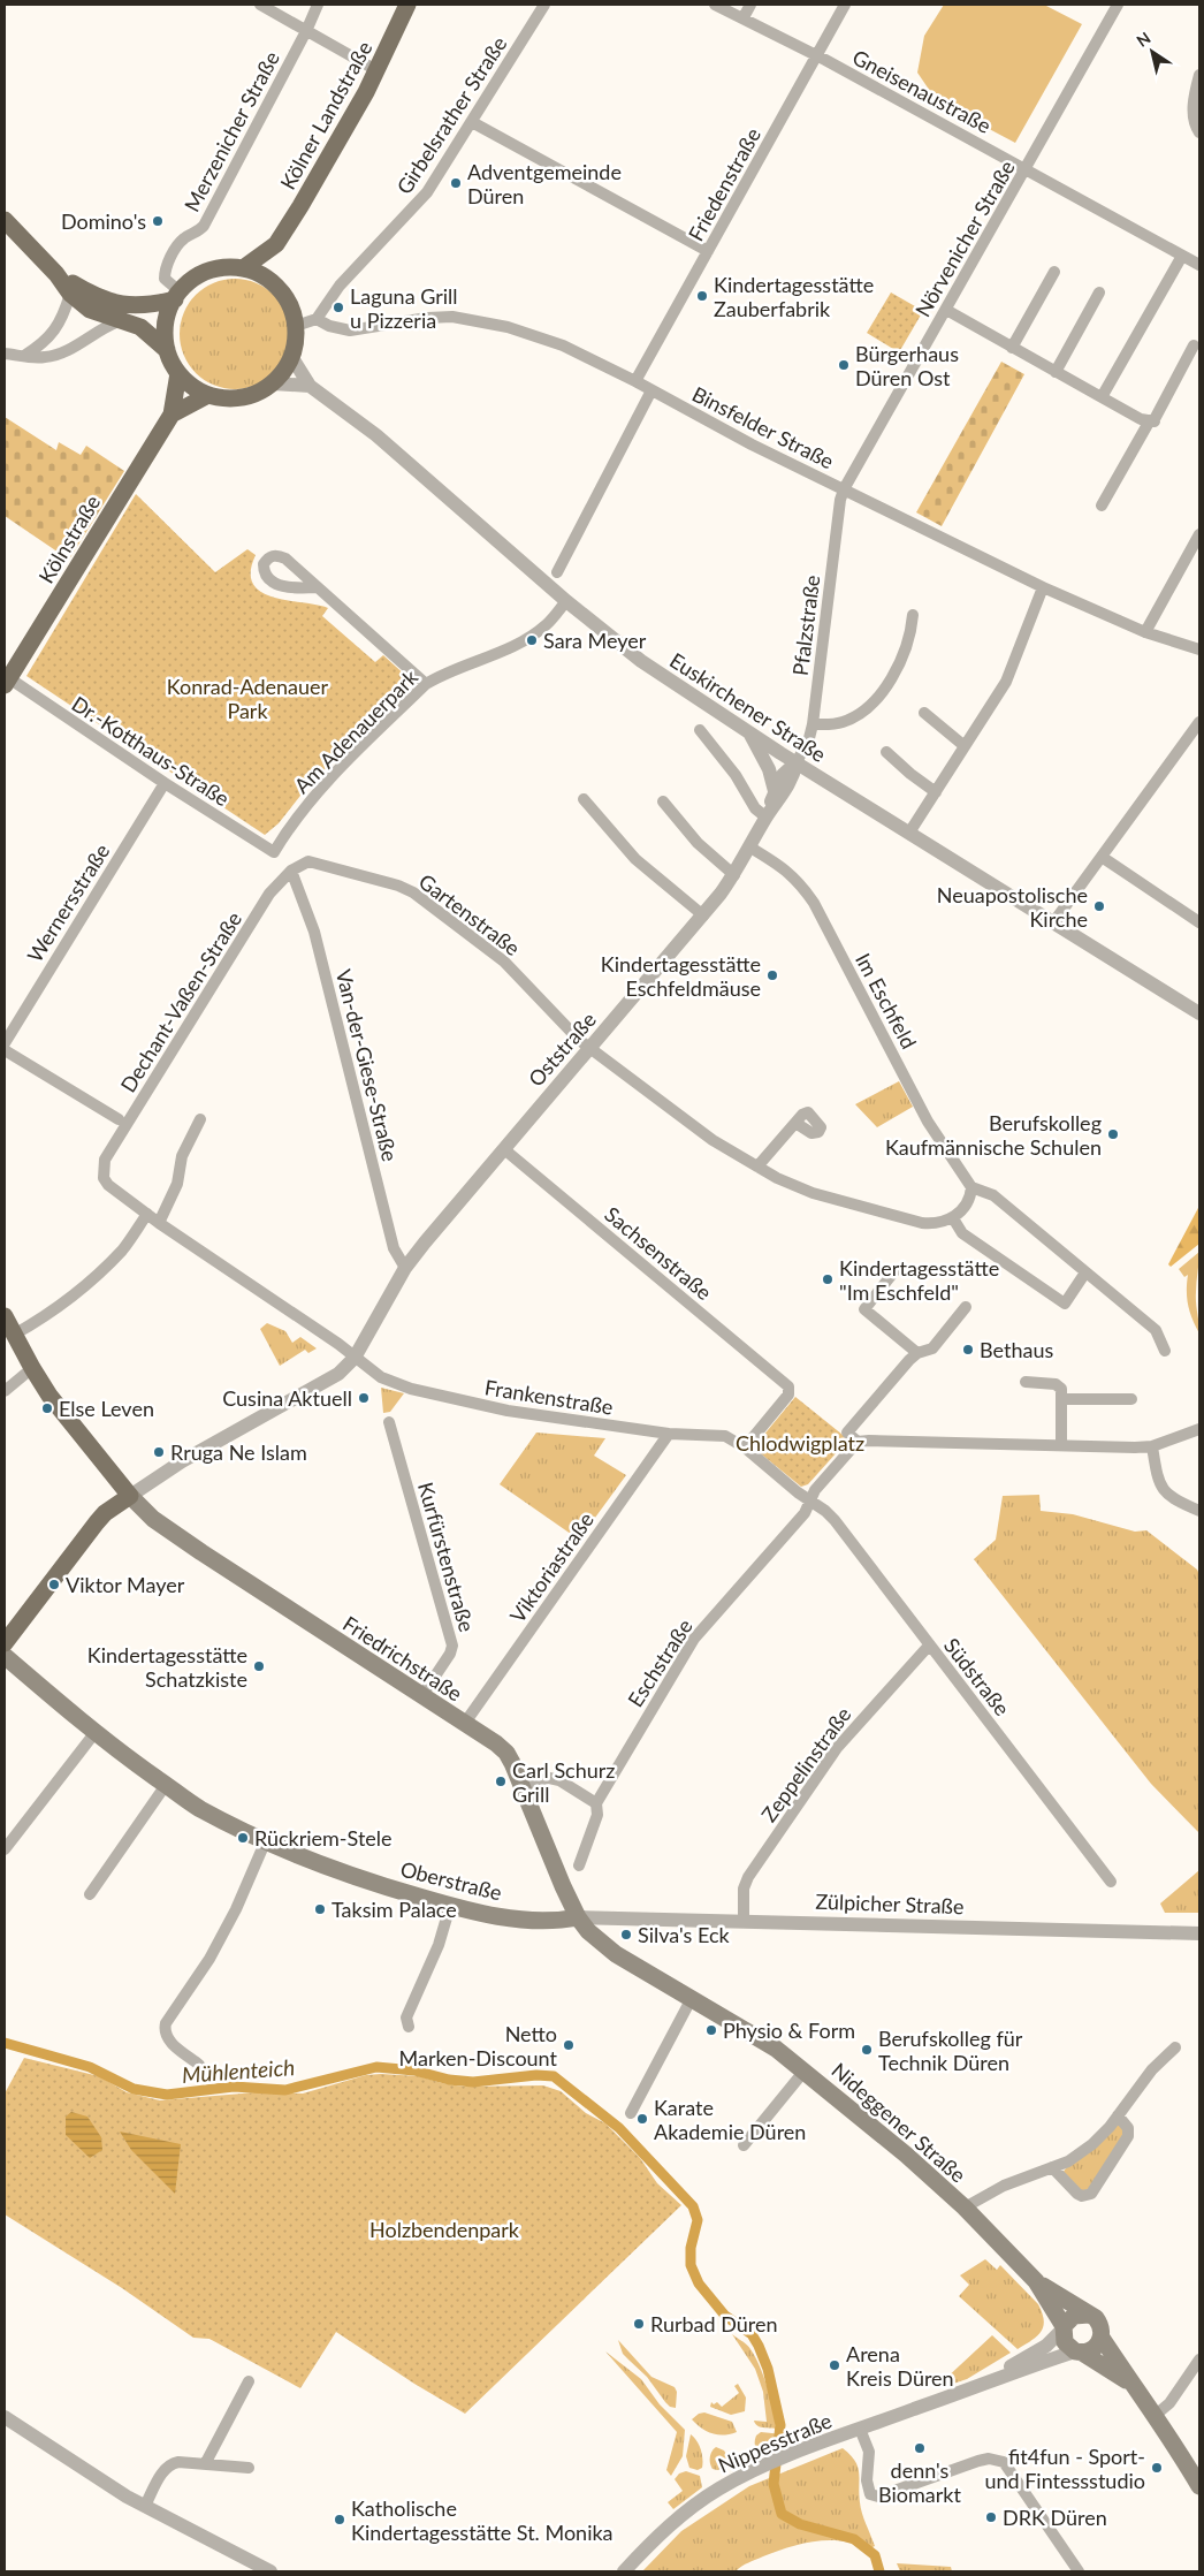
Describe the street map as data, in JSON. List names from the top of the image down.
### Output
{
  "streets": {
    "main road": [
      "Kölner Landstraße",
      "Kölnstraße",
      "Friedrichstraße",
      "Oberstraße",
      "Nideggener Straße"
    ],
    "street": [
      "Gneisenaustraße",
      "Girbelsrather Straße",
      "Merzenicher Straße",
      "Friedenstraße",
      "Nörvenicher Straße",
      "Binsfelder Straße",
      "Pfalzstraße",
      "Euskirchener Straße",
      "Am Adenauerpark",
      "Dr.-Kotthaus-Straße",
      "Wernersstraße",
      "Gartenstraße",
      "Im Eschfeld",
      "Dechant-Vaßen-Straße",
      "Oststraße",
      "Van-der-Giese-Straße",
      "Sachsenstraße",
      "Frankenstraße",
      "Kurfürstenstraße",
      "Viktoriastraße",
      "Eschstraße",
      "Südstraße",
      "Zeppelinstraße",
      "Zülpicher Straße",
      "Nippesstraße"
    ]
  },
  "crossings": [
    ["Gneisenaustraße", "Friedenstraße"],
    ["Gneisenaustraße", "Nörvenicher Straße"],
    ["Kölner Landstraße", "Merzenicher Straße"],
    ["Kölner Landstraße", "Kölnstraße"],
    ["Kölner Landstraße", "Euskirchener Straße"],
    ["Girbelsrather Straße", "Binsfelder Straße"],
    ["Merzenicher Straße", "Kölnstraße"],
    ["Merzenicher Straße", "Euskirchener Straße"],
    ["Friedenstraße", "Binsfelder Straße"],
    ["Nörvenicher Straße", "Binsfelder Straße"],
    ["Nörvenicher Straße", "Pfalzstraße"],
    ["Binsfelder Straße", "Pfalzstraße"],
    ["Kölnstraße", "Euskirchener Straße"],
    ["Kölnstraße", "Dr.-Kotthaus-Straße"],
    ["Pfalzstraße", "Euskirchener Straße"],
    ["Pfalzstraße", "Oststraße"],
    ["Euskirchener Straße", "Am Adenauerpark"],
    ["Euskirchener Straße", "Oststraße"],
    ["Am Adenauerpark", "Dr.-Kotthaus-Straße"],
    ["Dr.-Kotthaus-Straße", "Wernersstraße"],
    ["Gartenstraße", "Dechant-Vaßen-Straße"],
    ["Gartenstraße", "Oststraße"],
    ["Gartenstraße", "Van-der-Giese-Straße"],
    ["Im Eschfeld", "Oststraße"],
    ["Dechant-Vaßen-Straße", "Van-der-Giese-Straße"],
    ["Dechant-Vaßen-Straße", "Frankenstraße"],
    ["Oststraße", "Van-der-Giese-Straße"],
    ["Oststraße", "Sachsenstraße"],
    ["Oststraße", "Frankenstraße"],
    ["Oststraße", "Friedrichstraße"],
    ["Sachsenstraße", "Frankenstraße"],
    ["Frankenstraße", "Viktoriastraße"],
    ["Kurfürstenstraße", "Friedrichstraße"],
    ["Viktoriastraße", "Friedrichstraße"],
    ["Friedrichstraße", "Oberstraße"],
    ["Friedrichstraße", "Zülpicher Straße"],
    ["Friedrichstraße", "Nideggener Straße"],
    ["Eschstraße", "Südstraße"],
    ["Südstraße", "Zeppelinstraße"],
    ["Zeppelinstraße", "Zülpicher Straße"],
    ["Oberstraße", "Zülpicher Straße"],
    ["Oberstraße", "Nideggener Straße"],
    ["Zülpicher Straße", "Nideggener Straße"],
    ["Nideggener Straße", "Nippesstraße"]
  ],
  "water": ["Mühlenteich"],
  "parks": ["Konrad-Adenauer Park", "Chlodwigplatz", "Holzbendenpark"],
  "places": [
    "Adventgemeinde Düren",
    "Domino's",
    "Kindertagesstätte Zauberfabrik",
    "Laguna Grill u Pizzeria",
    "Bürgerhaus Düren Ost",
    "Sara Meyer",
    "Neuapostolische Kirche",
    "Kindertagesstätte Eschfeldmäuse",
    "Berufskolleg Kaufmännische Schulen",
    "Kindertagesstätte \"Im Eschfeld\"",
    "Bethaus",
    "Cusina Aktuell",
    "Else Leven",
    "Rruga Ne Islam",
    "Viktor Mayer",
    "Kindertagesstätte Schatzkiste",
    "Carl Schurz Grill",
    "Rückriem-Stele",
    "Taksim Palace",
    "Silva's Eck",
    "Physio & Form",
    "Netto Marken-Discount",
    "Berufskolleg für Technik Düren",
    "Karate Akademie Düren",
    "Rurbad Düren",
    "Arena Kreis Düren",
    "denn's Biomarkt",
    "fit4fun - Sport- und Fintessstudio",
    "DRK Düren",
    "Katholische Kindertagesstätte St. Monika"
  ],
  "north": "top left"
}
